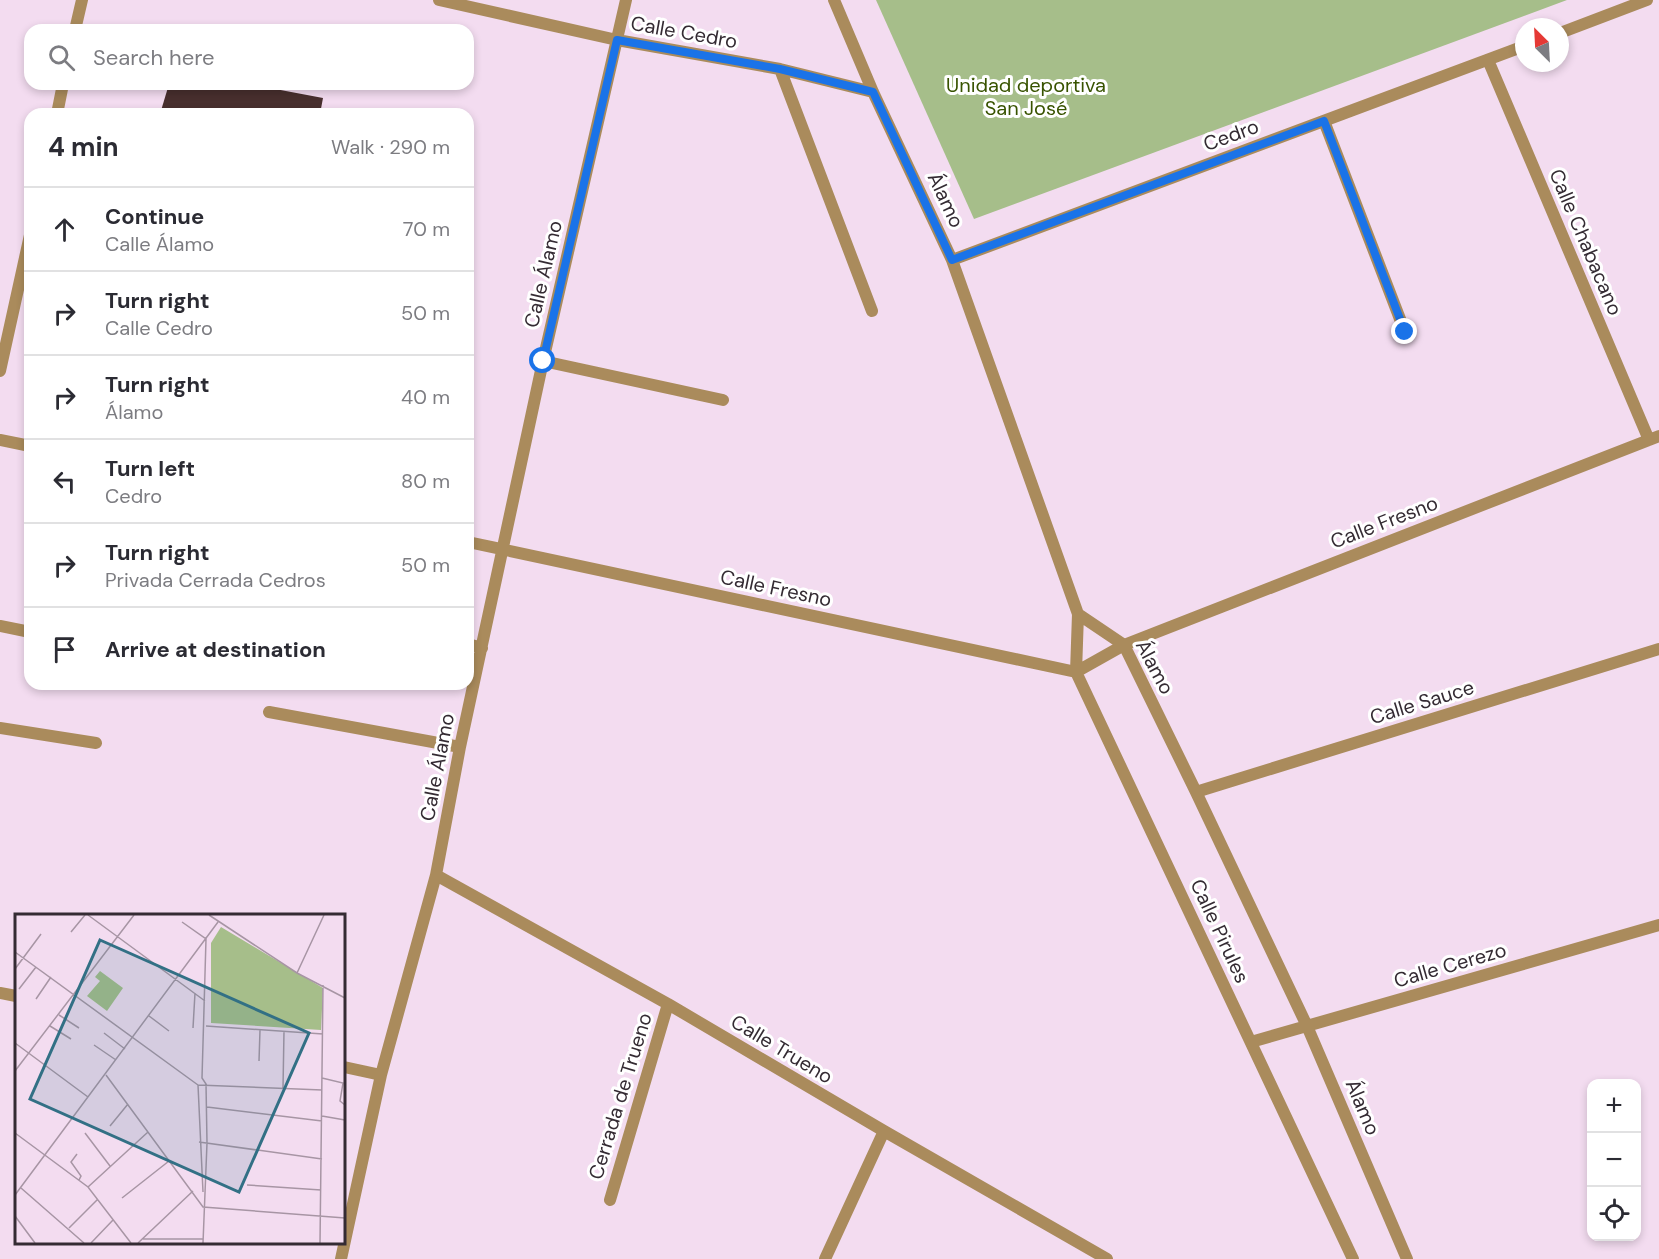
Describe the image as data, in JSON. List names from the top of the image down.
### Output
{
  "streets": {
    "street": [
      "Calle Cedro",
      "Cedro",
      "Álamo",
      "Calle Chabacano",
      "Calle Álamo",
      "Calle Fresno",
      "Calle Sauce",
      "Calle Pirules",
      "Calle Cerezo",
      "Calle Trueno",
      "Cerrada de Trueno"
    ]
  },
  "crossings": [
    ["Calle Cedro", "Álamo"],
    ["Calle Cedro", "Calle Álamo"],
    ["Cedro", "Álamo"],
    ["Cedro", "Calle Chabacano"],
    ["Álamo", "Calle Fresno"],
    ["Álamo", "Calle Sauce"],
    ["Álamo", "Calle Pirules"],
    ["Álamo", "Calle Cerezo"],
    ["Calle Chabacano", "Calle Fresno"],
    ["Calle Álamo", "Calle Fresno"],
    ["Calle Álamo", "Calle Trueno"],
    ["Calle Fresno", "Calle Pirules"],
    ["Calle Pirules", "Calle Cerezo"],
    ["Calle Trueno", "Cerrada de Trueno"]
  ],
  "parks": ["Unidad deportiva San José"],
  "north": "top left",
  "page": {
    "search": "Search here",
    "heading": ["4 min", "Walk · 290 m"],
    "list": [
      ["Continue", "Calle Álamo", "70 m"],
      ["Turn right", "Calle Cedro", "50 m"],
      ["Turn right", "Álamo", "40 m"],
      ["Turn left", "Cedro", "80 m"],
      ["Turn right", "Privada Cerrada Cedros", "50 m"],
      "Arrive at destination"
    ],
    "map_buttons": ["+", "−"]
  }
}
